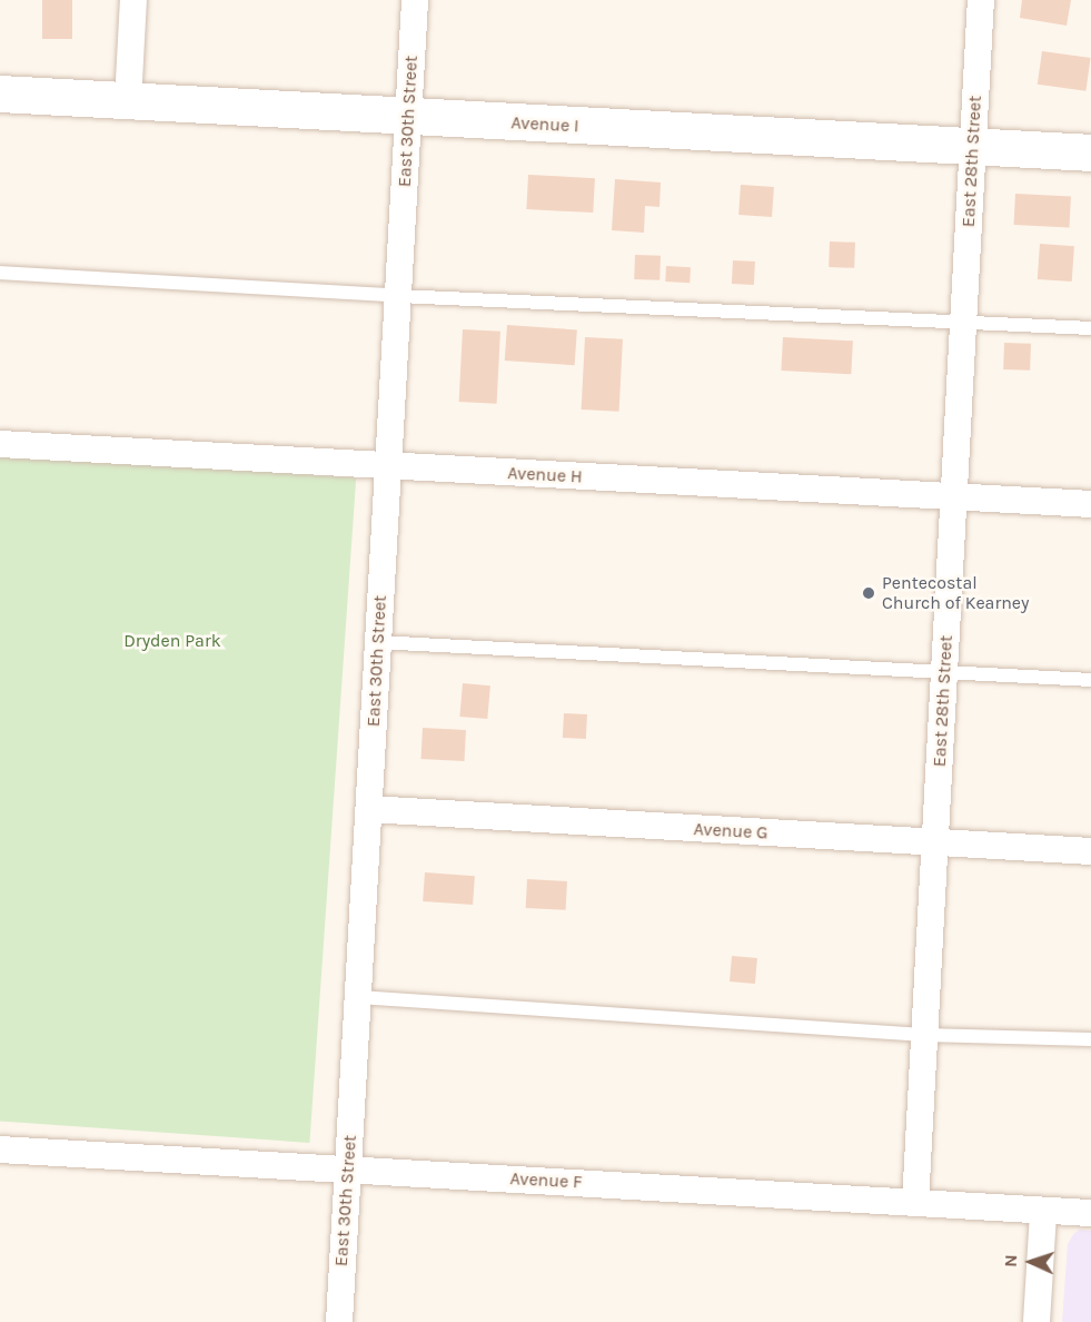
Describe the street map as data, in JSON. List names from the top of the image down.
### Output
{
  "streets": {
    "street": [
      "East 30th Street",
      "Avenue I",
      "East 28th Street",
      "Avenue H",
      "Avenue G",
      "Avenue F"
    ]
  },
  "crossings": [
    ["East 30th Street", "Avenue I"],
    ["East 30th Street", "Avenue H"],
    ["East 30th Street", "Avenue G"],
    ["East 30th Street", "Avenue F"],
    ["Avenue I", "East 28th Street"],
    ["East 28th Street", "Avenue H"],
    ["East 28th Street", "Avenue G"],
    ["East 28th Street", "Avenue F"]
  ],
  "parks": ["Dryden Park"],
  "places": ["Pentecostal Church of Kearney"],
  "north": "left"
}
